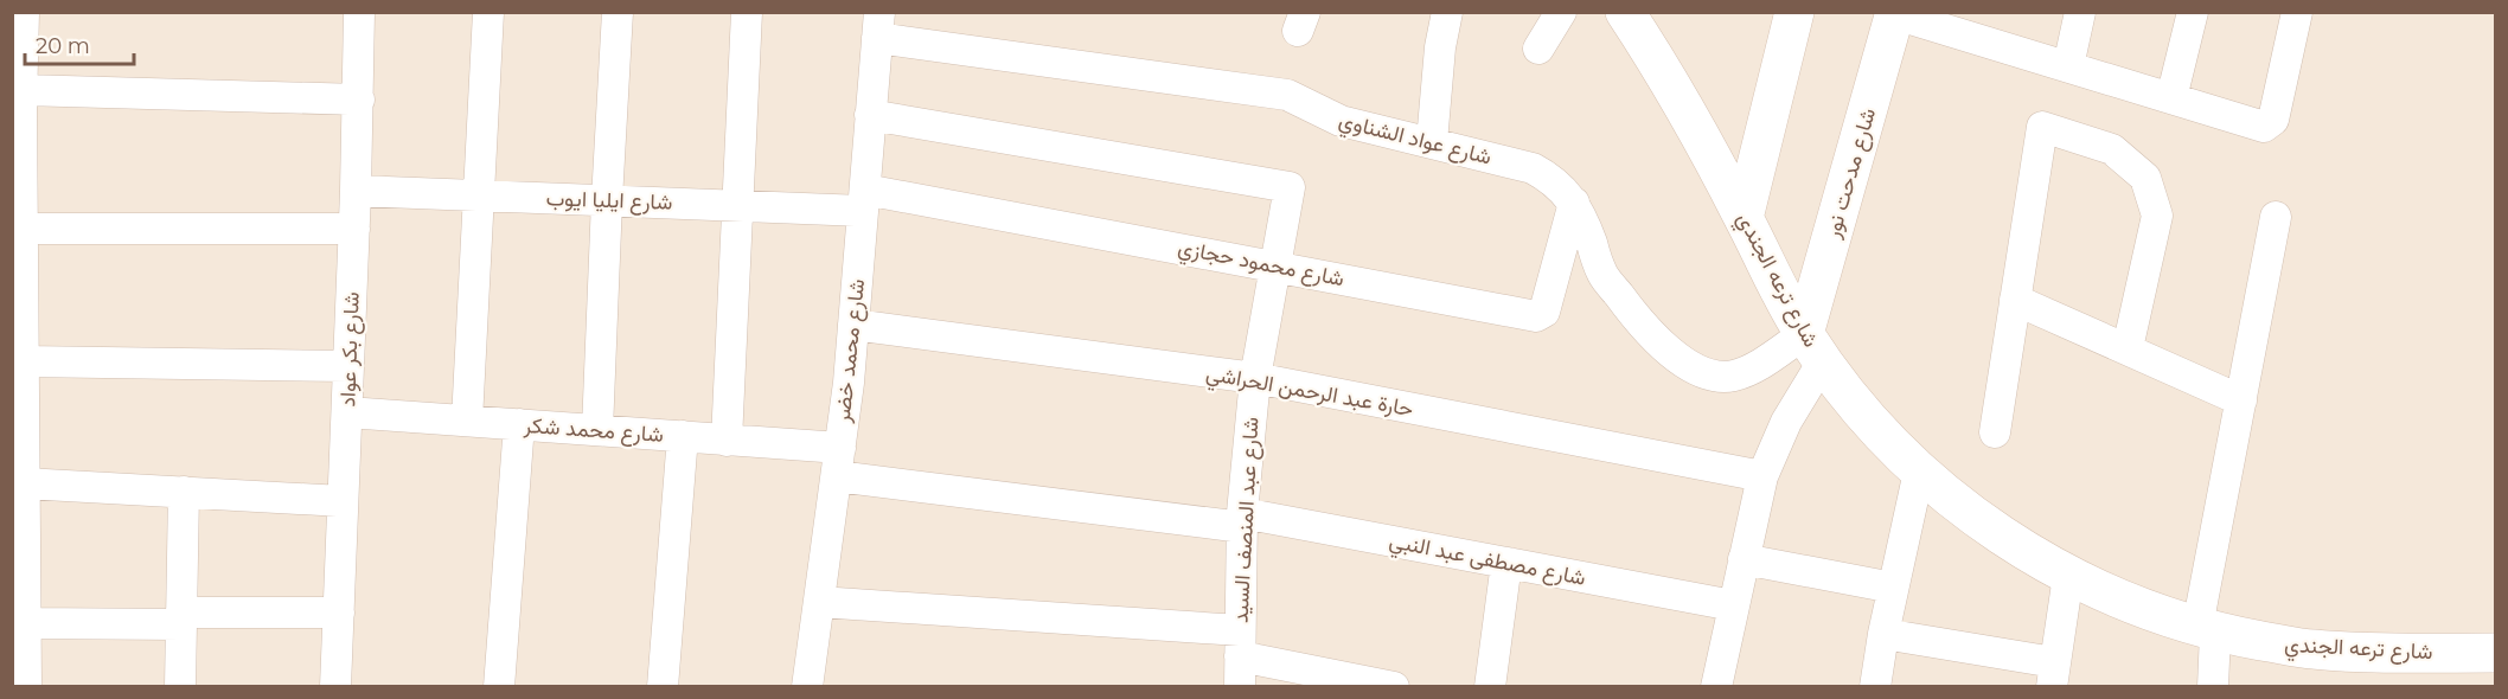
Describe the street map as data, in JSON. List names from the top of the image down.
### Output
{
  "streets": {
    "main road": ["شارع مدحت نور", "شارع ترعه الجندي"],
    "street": [
      "شارع عواد الشناوي",
      "شارع ايليا ايوب",
      "شارع محمود حجازي",
      "شارع بكر عواد",
      "شارع محمد خضر",
      "حارة عبد الرحمن الحراشي",
      "شارع محمد شكر",
      "شارع عبد المنصف السيد",
      "شارع مصطفى عبد النبي"
    ]
  },
  "crossings": [
    ["شارع عواد الشناوي", "شارع مدحت نور"],
    ["شارع عواد الشناوي", "شارع محمود حجازي"],
    ["شارع عواد الشناوي", "شارع ترعه الجندي"],
    ["شارع عواد الشناوي", "شارع محمد خضر"],
    ["شارع مدحت نور", "شارع ترعه الجندي"],
    ["شارع ايليا ايوب", "شارع محمود حجازي"],
    ["شارع ايليا ايوب", "شارع بكر عواد"],
    ["شارع ايليا ايوب", "شارع محمد خضر"],
    ["شارع محمود حجازي", "شارع محمد خضر"],
    ["شارع محمود حجازي", "شارع عبد المنصف السيد"],
    ["شارع بكر عواد", "شارع محمد شكر"],
    ["شارع محمد خضر", "حارة عبد الرحمن الحراشي"],
    ["شارع محمد خضر", "شارع محمد شكر"],
    ["شارع محمد خضر", "شارع عبد المنصف السيد"],
    ["شارع محمد خضر", "شارع مصطفى عبد النبي"],
    ["حارة عبد الرحمن الحراشي", "شارع عبد المنصف السيد"],
    ["شارع محمد شكر", "شارع مصطفى عبد النبي"],
    ["شارع عبد المنصف السيد", "شارع مصطفى عبد النبي"]
  ],
  "scale_bar": "20 m"
}
